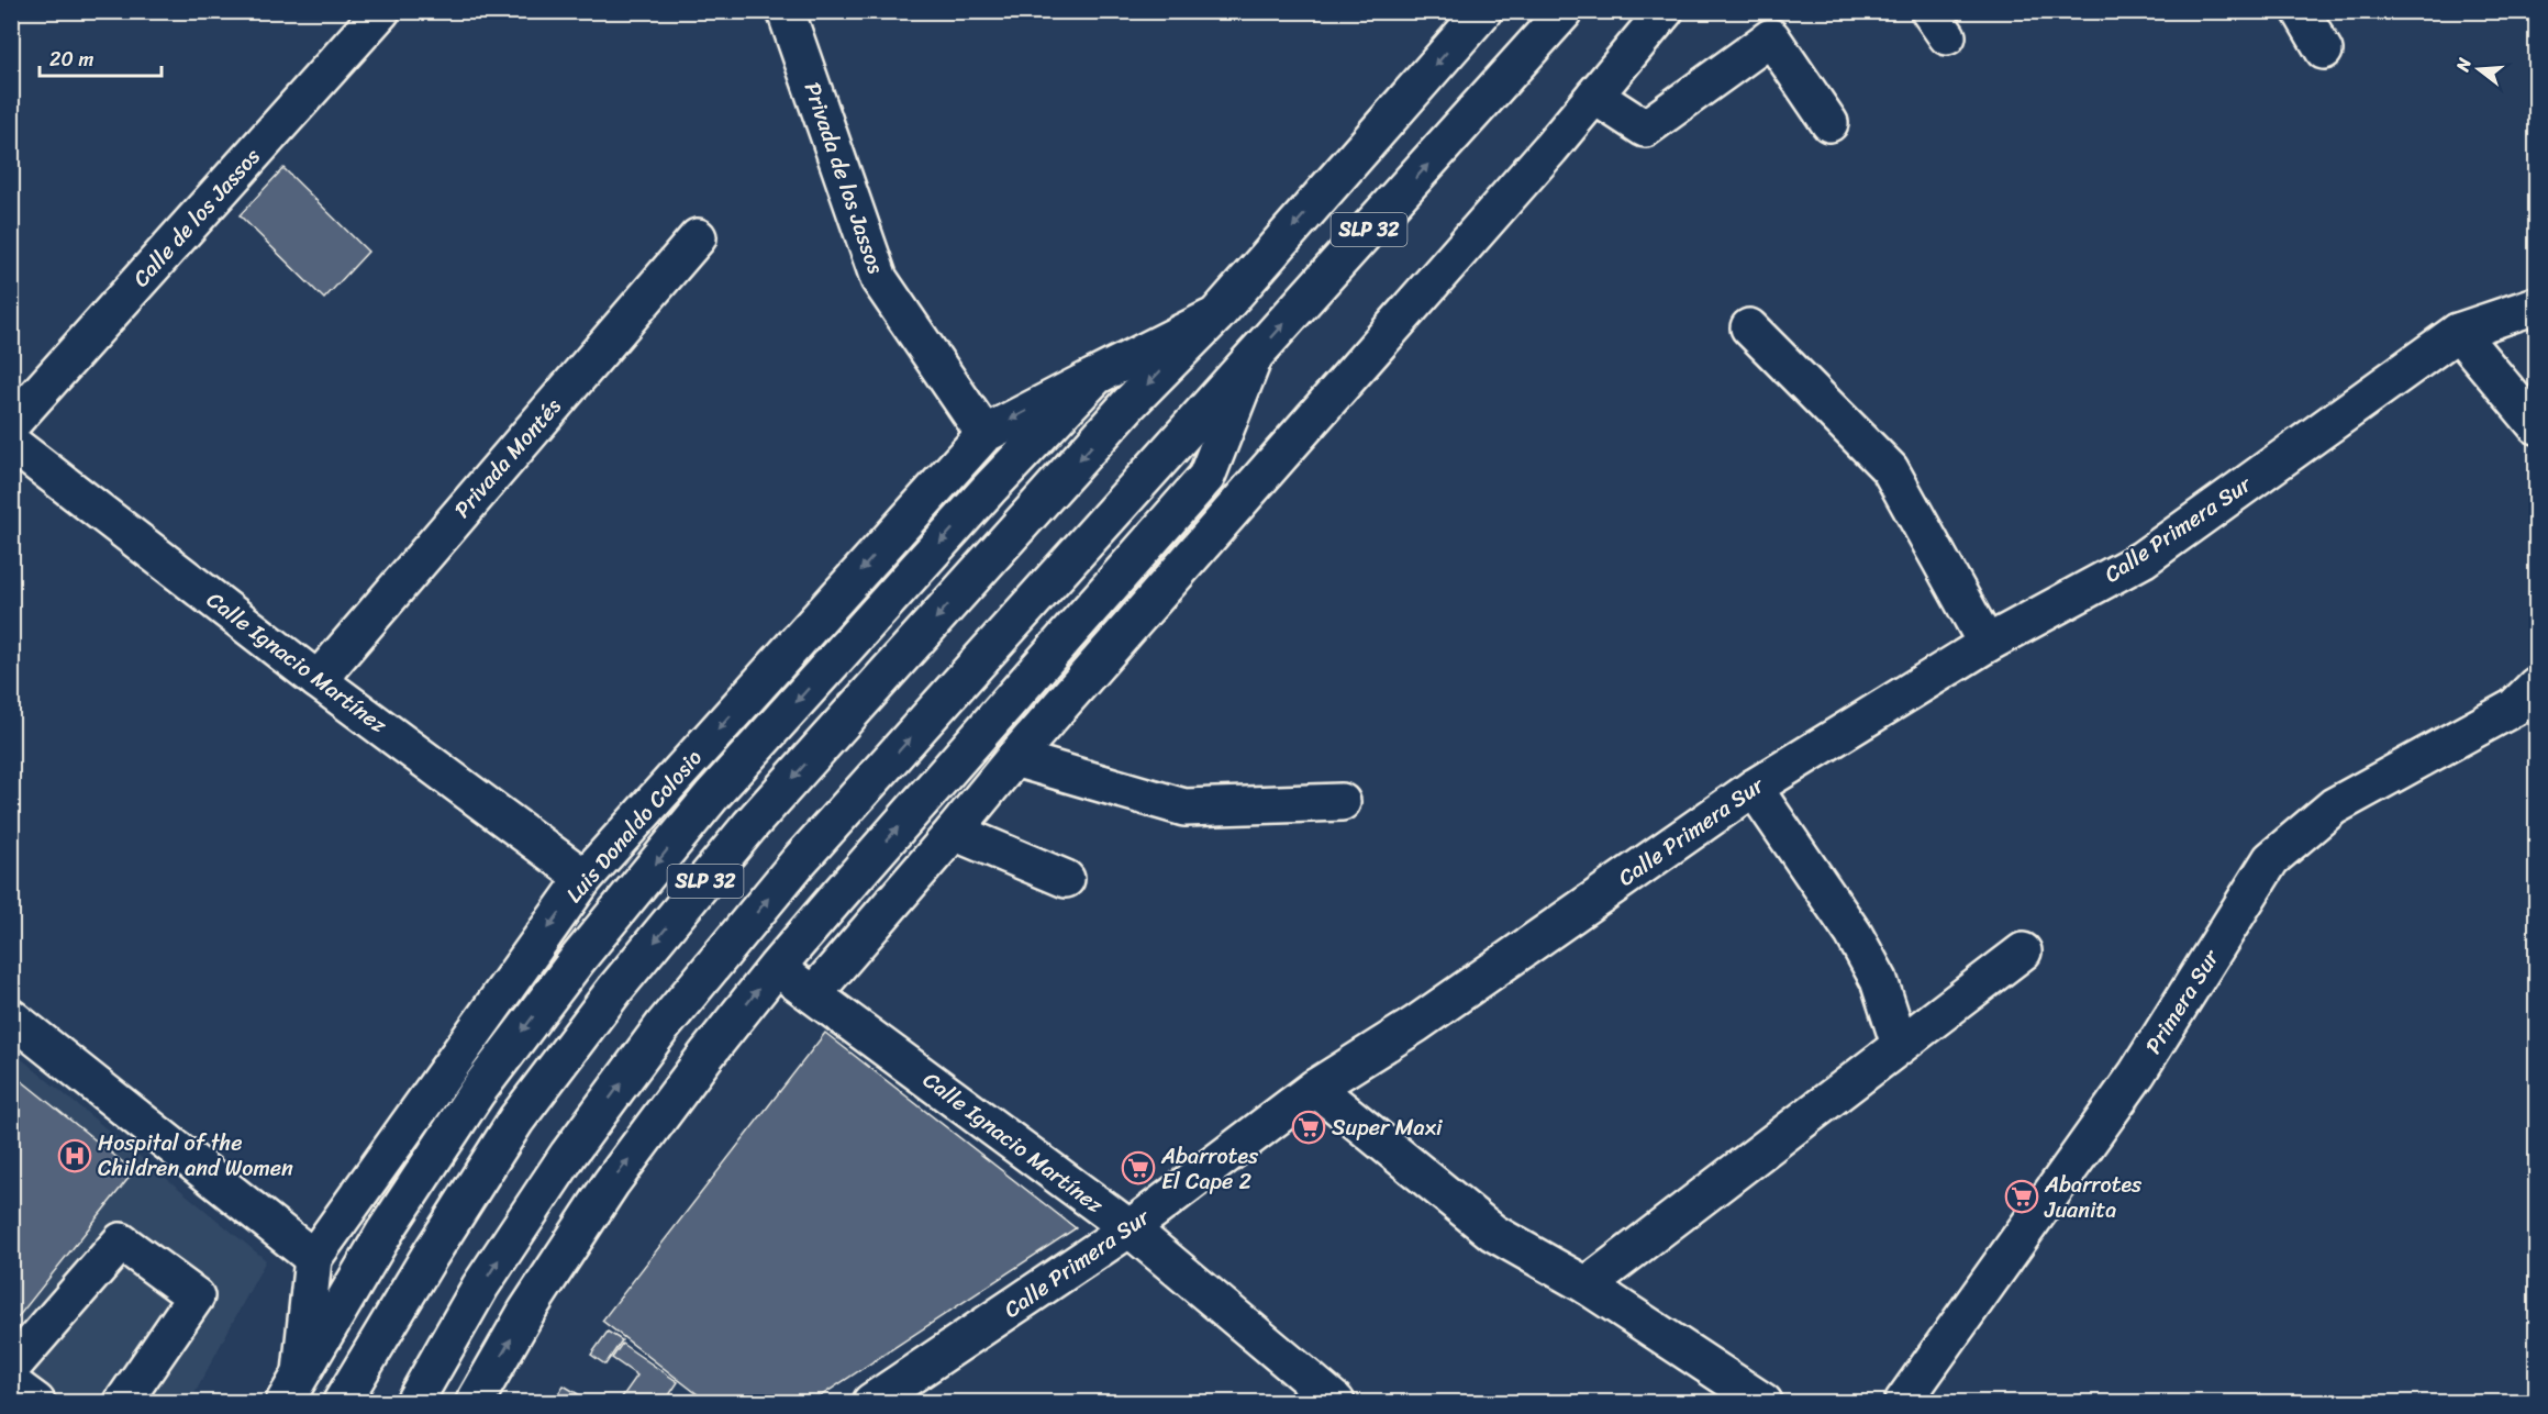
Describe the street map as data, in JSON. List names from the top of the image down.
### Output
{
  "streets": {
    "main road": [
      "Privada de los Jassos",
      "Calle de los Jassos",
      "SLP 32",
      "Privada Montés",
      "Calle Primera Sur",
      "Calle Ignacio Martínez",
      "Luis Donaldo Colosio",
      "Primera Sur"
    ]
  },
  "crossings": [
    ["Privada de los Jassos", "Luis Donaldo Colosio"],
    ["SLP 32", "Luis Donaldo Colosio"],
    ["Privada Montés", "Calle Ignacio Martínez"],
    ["Calle Primera Sur", "Calle Ignacio Martínez"],
    ["Calle Ignacio Martínez", "Luis Donaldo Colosio"]
  ],
  "places": {
    "supermarket": ["Super Maxi", "Abarrotes El Cape 2", "Abarrotes Juanita"],
    "hospital": ["Hospital of the Children and Women"]
  },
  "scale_bar": "20 m",
  "north": "left"
}
